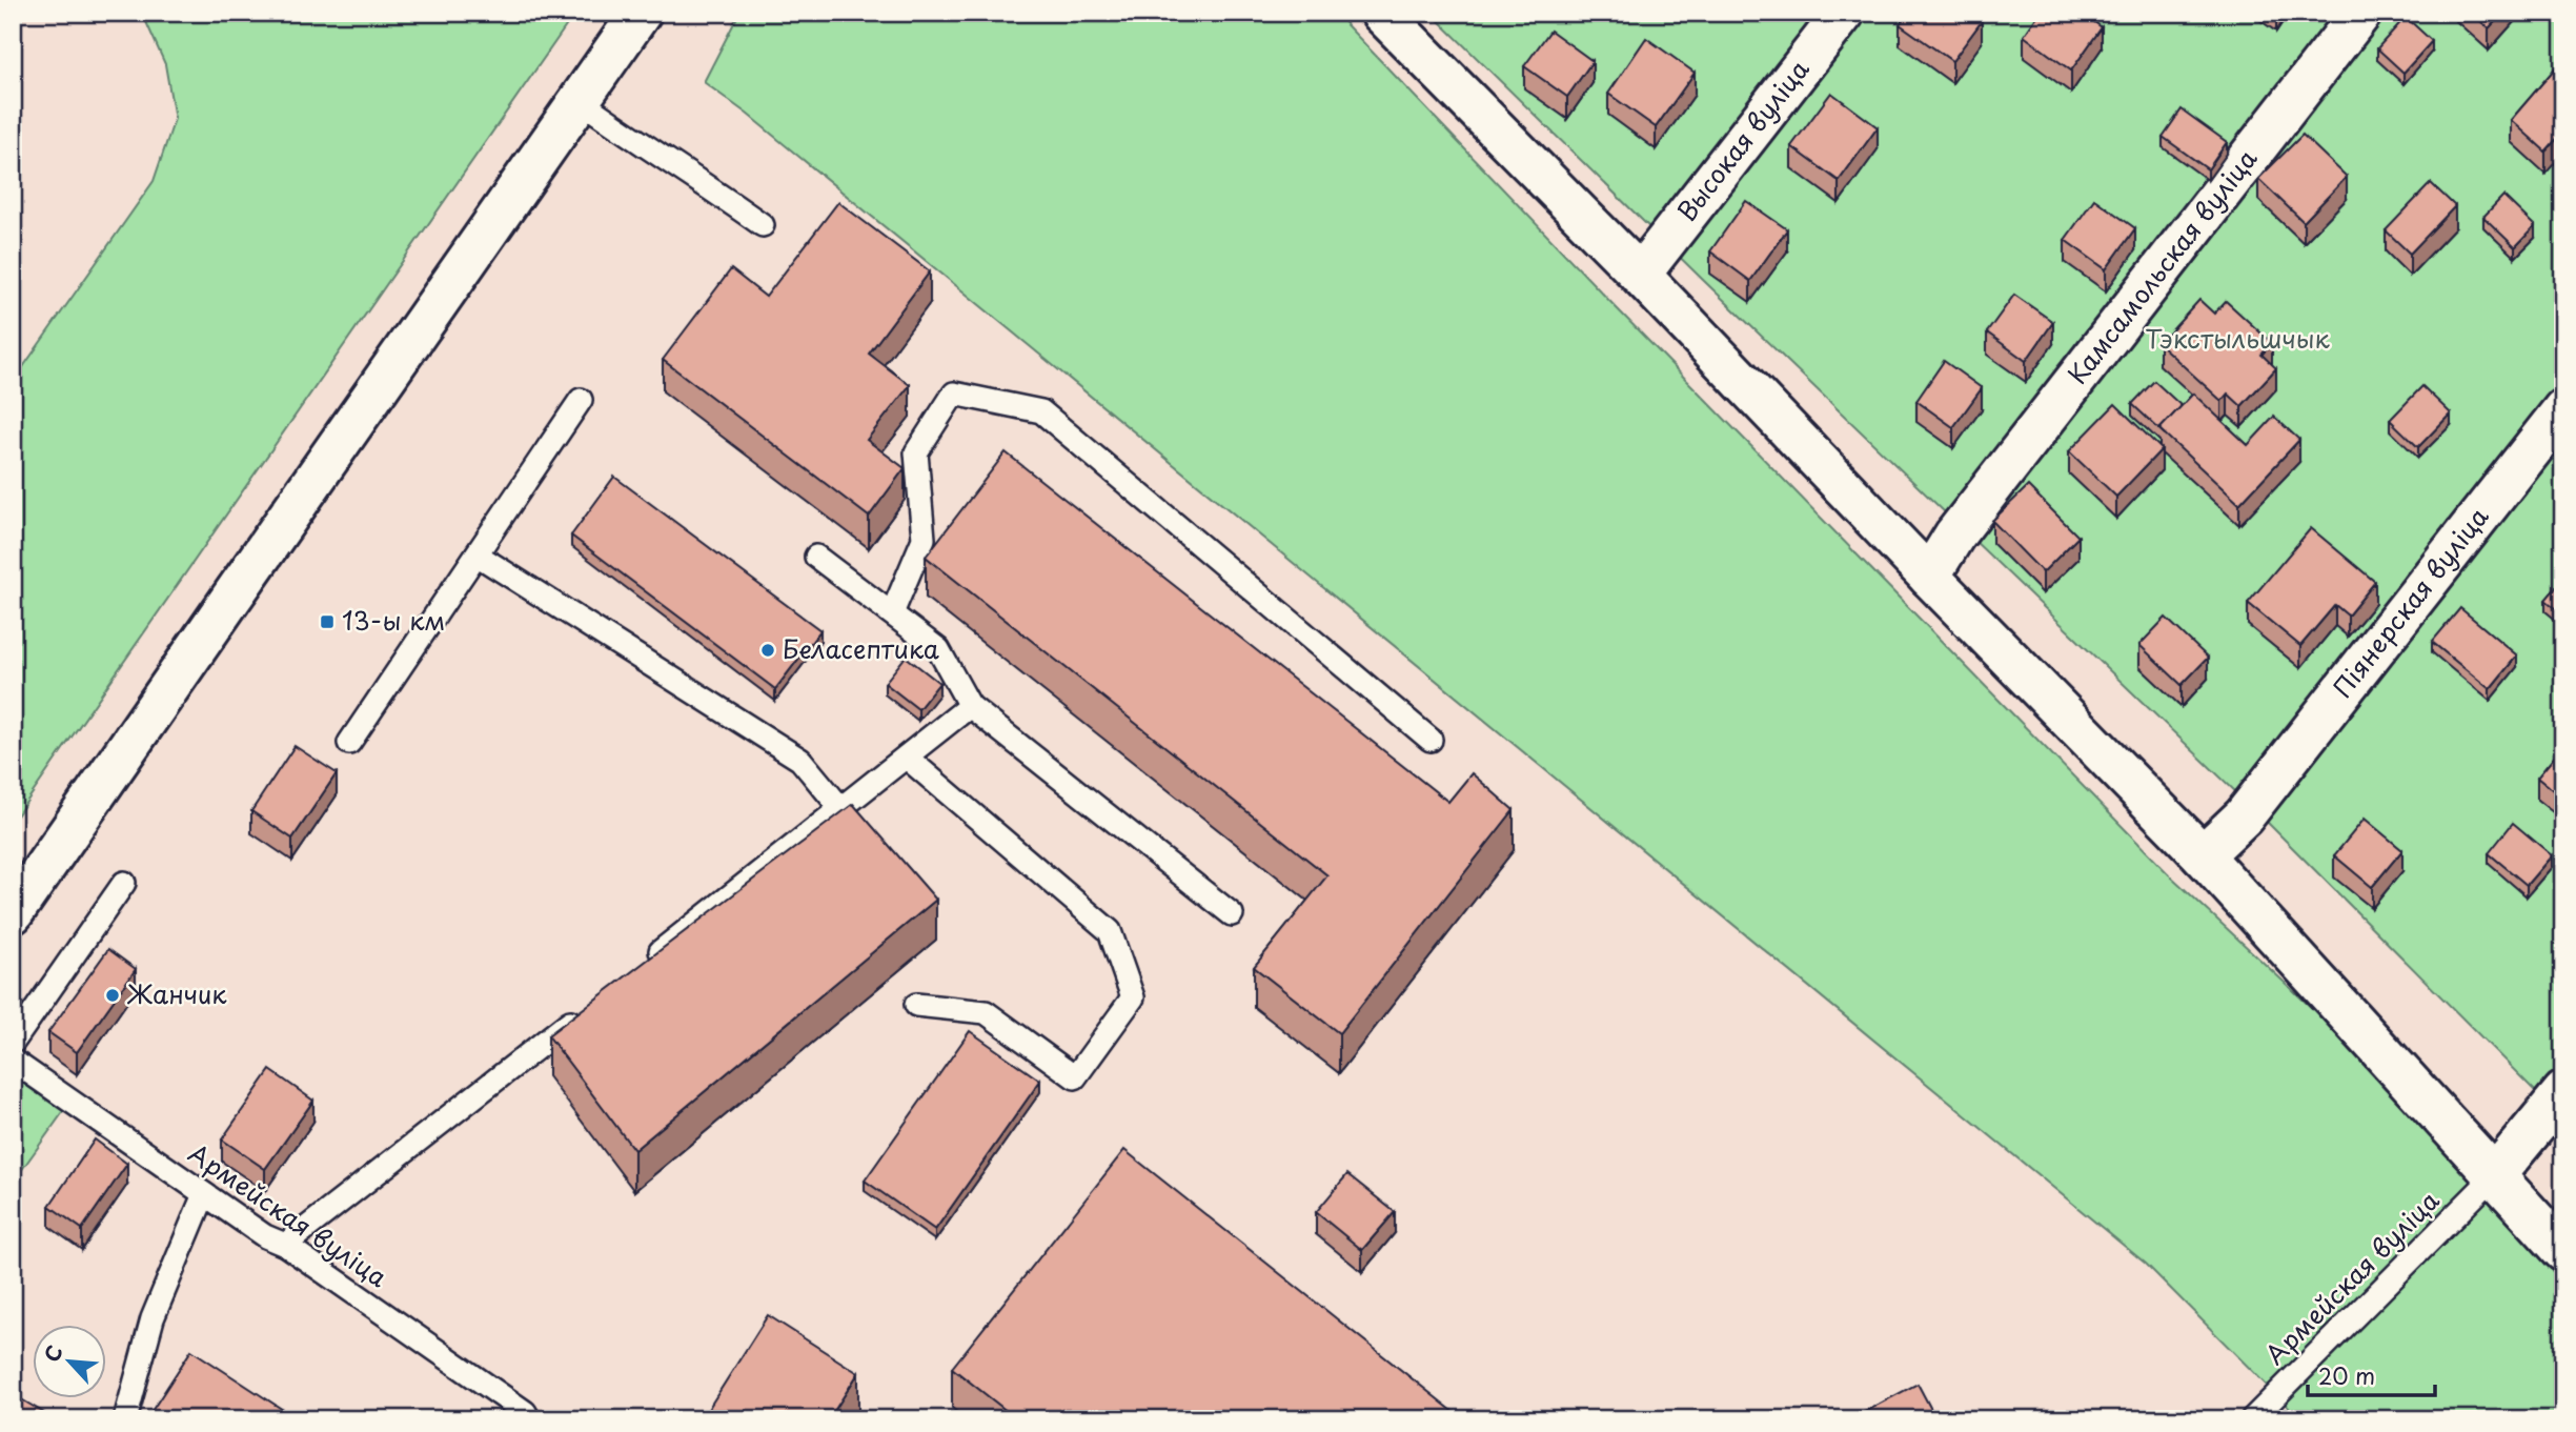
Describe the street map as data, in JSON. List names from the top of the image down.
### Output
{
  "streets": {
    "street": ["Высокая вуліца", "Камсамольская вуліца", "Піянерская вуліца"],
    "lane": ["Армейская вуліца"]
  },
  "parks": ["Тэкстыльшчык"],
  "places": {
    "transit": ["13-ы км"],
    "other": ["Беласептика", "Жанчик"]
  },
  "scale_bar": "20 m",
  "north": "top left"
}
